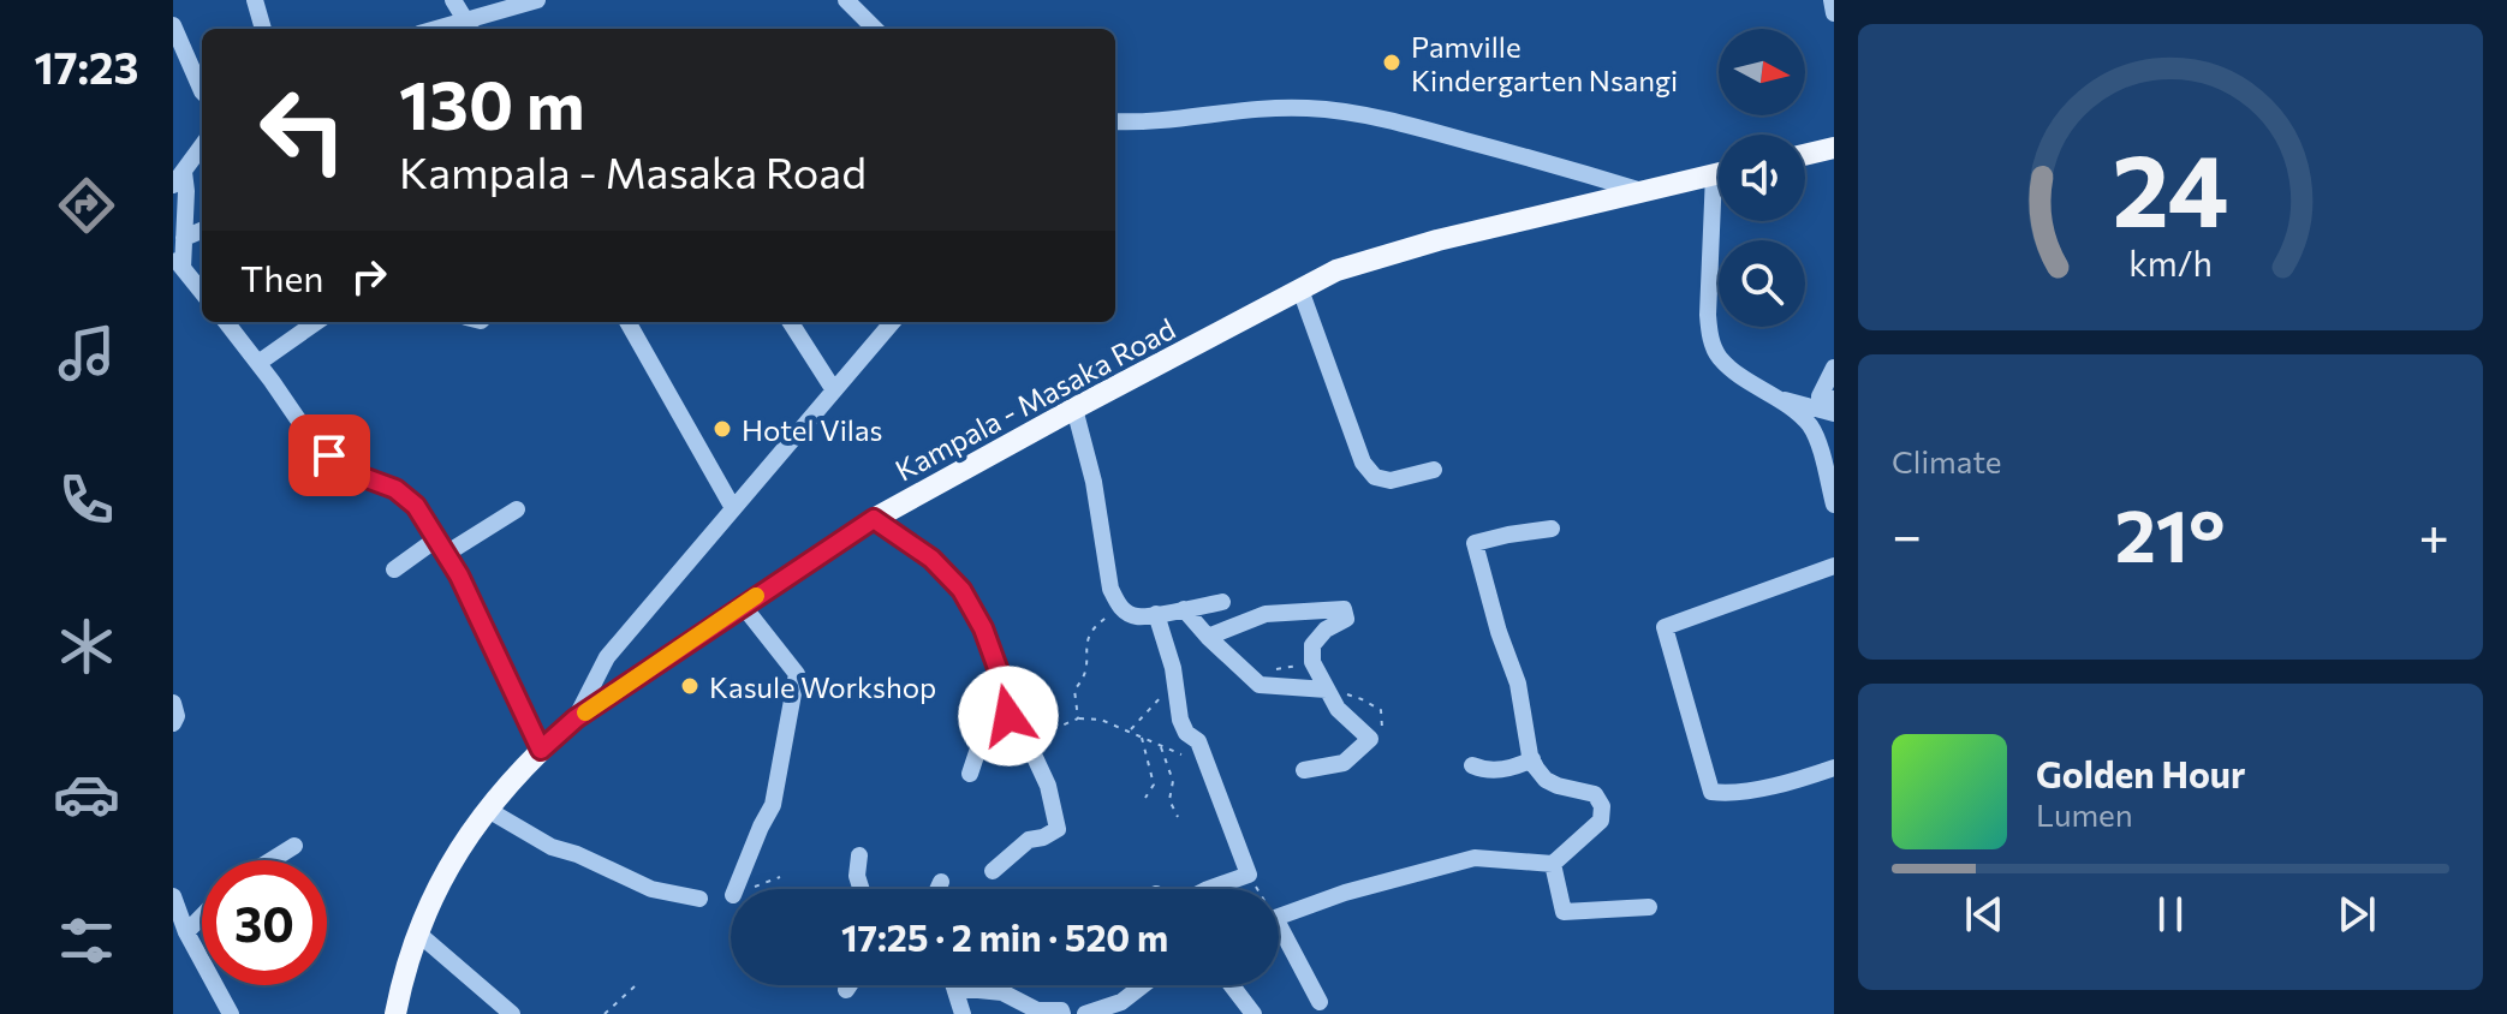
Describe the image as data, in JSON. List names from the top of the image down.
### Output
{
  "streets": {
    "main road": ["Kampala - Masaka Road"]
  },
  "places": ["Pamville Kindergarten Nsangi", "Hotel Vilas", "Kasule Workshop"],
  "north": "right",
  "page": {
    "tabs": "17:23",
    "turn": ["130 m", "Kampala - Masaka Road"],
    "then": "Then",
    "tile": "Climate",
    "heat": ["−", "21°", "+"],
    "song": ["Golden Hour", "Lumen"],
    "limit": "30",
    "trip": "17:25 · 2 min · 520 m",
    "gauge": ["24", "km/h"]
  }
}
